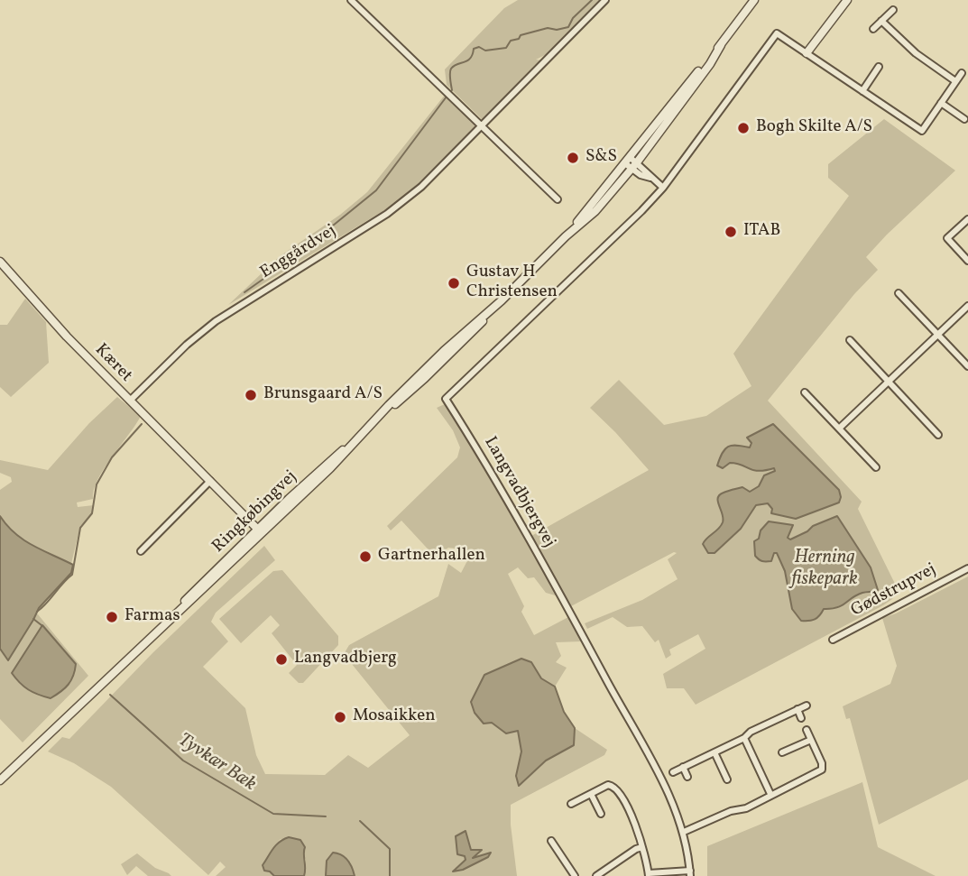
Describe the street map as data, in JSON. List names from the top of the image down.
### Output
{
  "streets": {
    "street": [
      "Enggårdvej",
      "Kæret",
      "Langvadbjergvej",
      "Ringkøbingvej",
      "Gødstrupvej"
    ]
  },
  "crossings": [
    ["Enggårdvej", "Kæret"],
    ["Kæret", "Ringkøbingvej"]
  ],
  "water": ["Herning fiskepark", "Tyvkær Bæk"],
  "places": [
    "Bogh Skilte A/S",
    "S&S",
    "ITAB",
    "Gustav H Christensen",
    "Brunsgaard A/S",
    "Gartnerhallen",
    "Farmas",
    "Langvadbjerg",
    "Mosaikken"
  ]
}
